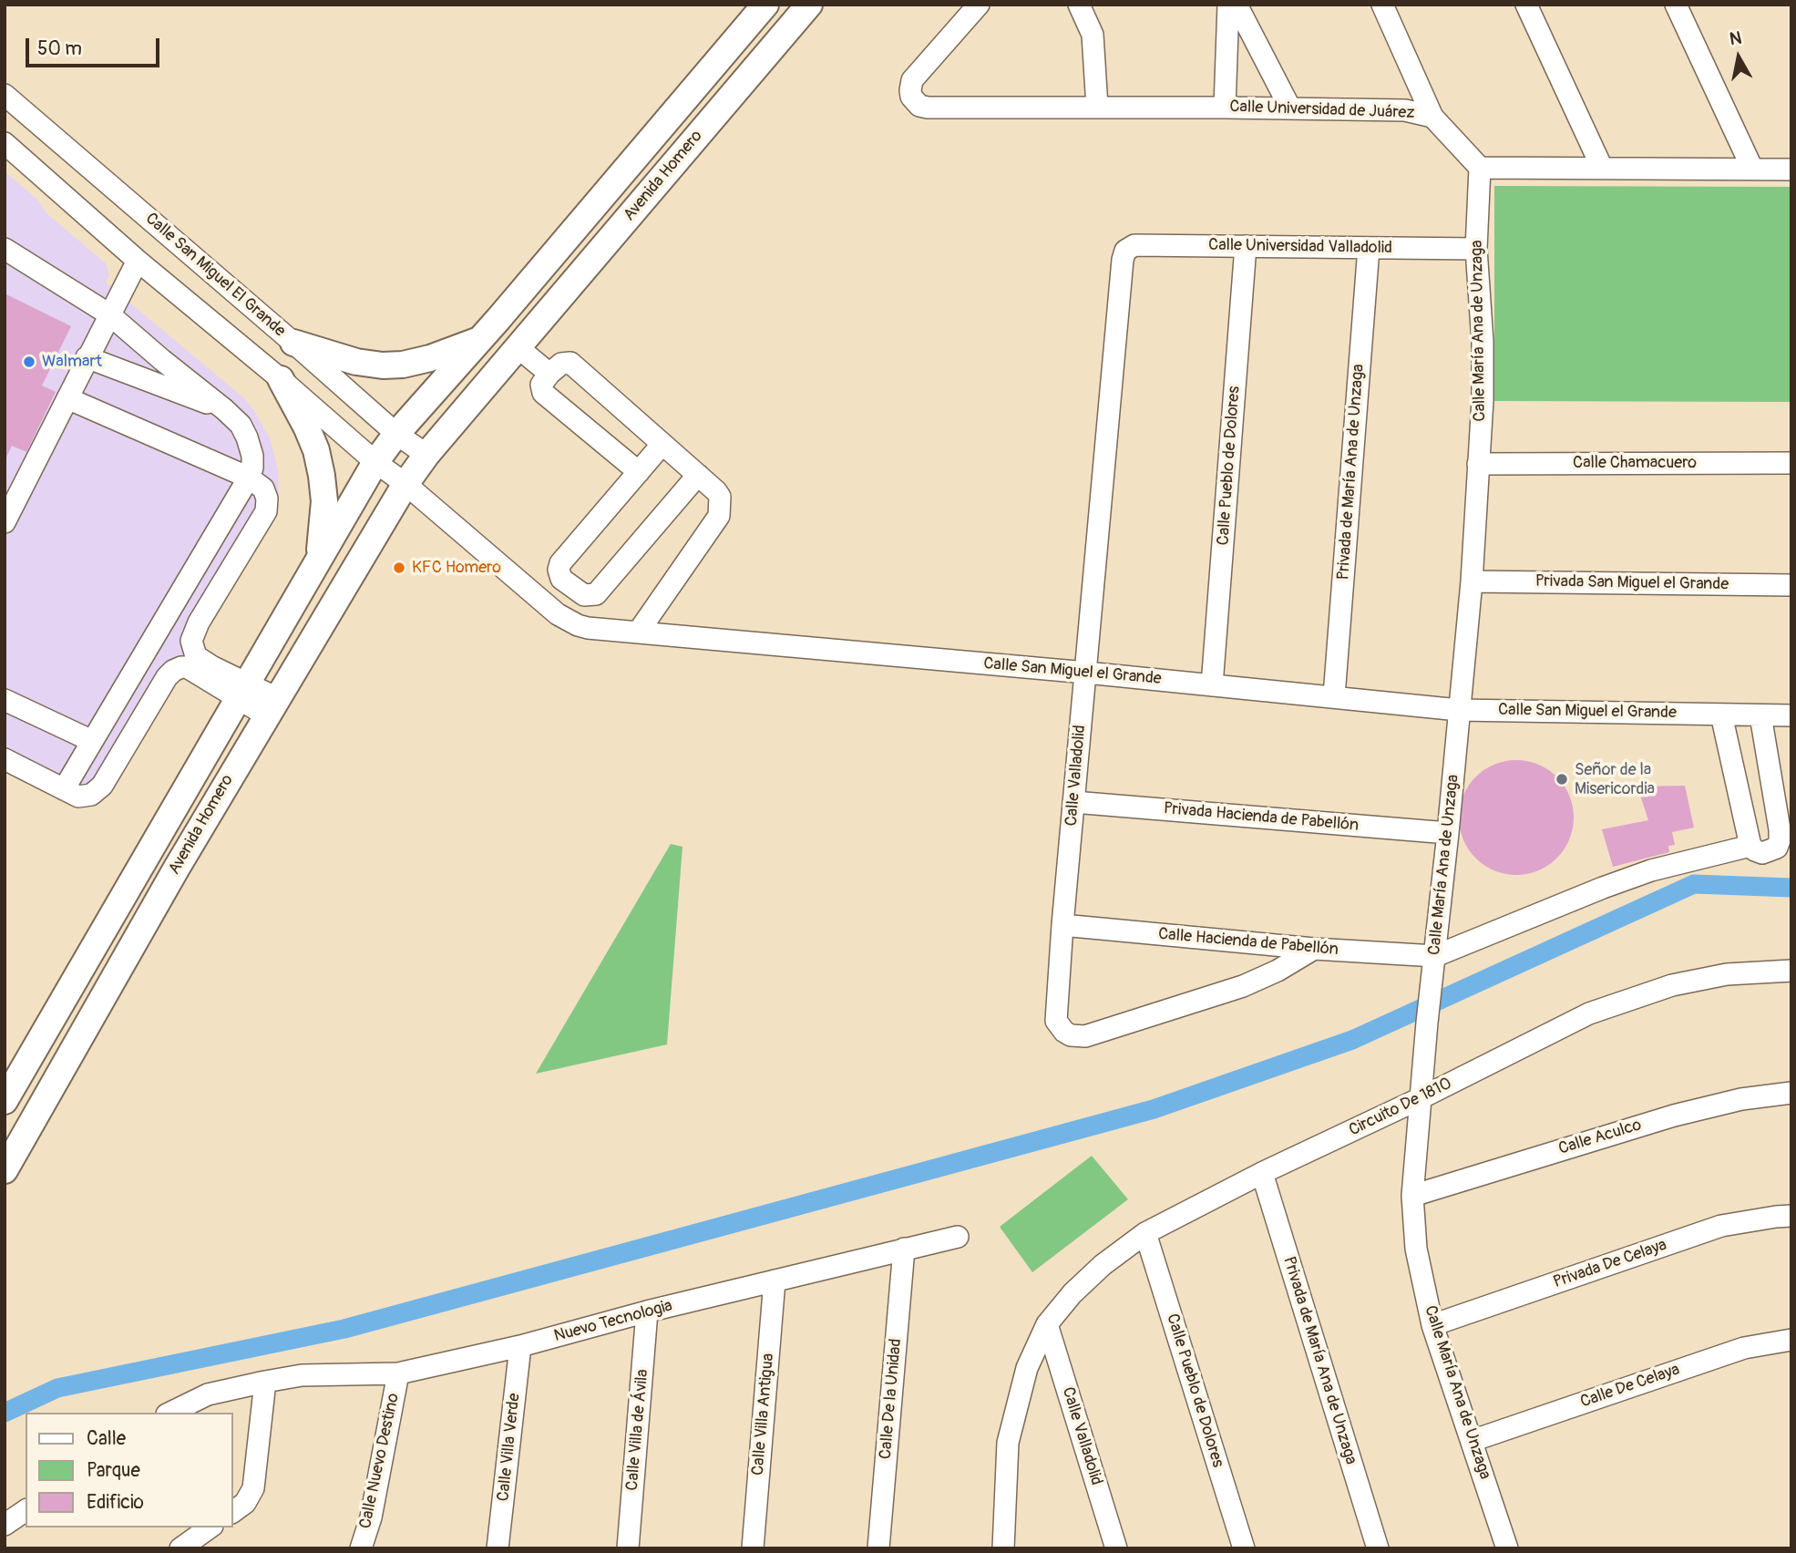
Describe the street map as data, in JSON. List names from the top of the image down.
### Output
{
  "streets": {
    "main road": ["Avenida Homero"],
    "street": [
      "Calle Universidad de Juárez",
      "Calle Universidad Valladolid",
      "Calle San Miguel El Grande",
      "Calle María Ana de Unzaga",
      "Calle Chamacuero",
      "Calle Pueblo de Dolores",
      "Privada de María Ana de Unzaga",
      "Privada San Miguel el Grande",
      "Calle San Miguel el Grande",
      "Calle Valladolid",
      "Privada Hacienda de Pabellón",
      "Calle Hacienda de Pabellón",
      "Circuito De 1810",
      "Calle Aculco",
      "Privada De Celaya",
      "Nuevo Tecnologia",
      "Calle De Celaya",
      "Calle De la Unidad",
      "Calle Villa Antigua",
      "Calle Villa de Ávila",
      "Calle Villa Verde",
      "Calle Nuevo Destino"
    ]
  },
  "crossings": [
    ["Calle Universidad de Juárez", "Calle María Ana de Unzaga"],
    ["Avenida Homero", "Calle San Miguel El Grande"],
    ["Avenida Homero", "Calle San Miguel el Grande"],
    ["Calle Universidad Valladolid", "Calle María Ana de Unzaga"],
    ["Calle Universidad Valladolid", "Calle Pueblo de Dolores"],
    ["Calle Universidad Valladolid", "Privada de María Ana de Unzaga"],
    ["Calle Universidad Valladolid", "Calle Valladolid"],
    ["Calle María Ana de Unzaga", "Calle Chamacuero"],
    ["Calle María Ana de Unzaga", "Privada San Miguel el Grande"],
    ["Calle María Ana de Unzaga", "Calle San Miguel el Grande"],
    ["Calle María Ana de Unzaga", "Privada Hacienda de Pabellón"],
    ["Calle María Ana de Unzaga", "Calle Hacienda de Pabellón"],
    ["Calle María Ana de Unzaga", "Circuito De 1810"],
    ["Calle María Ana de Unzaga", "Calle Aculco"],
    ["Calle María Ana de Unzaga", "Privada De Celaya"],
    ["Calle María Ana de Unzaga", "Calle De Celaya"],
    ["Calle Pueblo de Dolores", "Calle San Miguel el Grande"],
    ["Calle Pueblo de Dolores", "Circuito De 1810"],
    ["Privada de María Ana de Unzaga", "Calle San Miguel el Grande"],
    ["Privada de María Ana de Unzaga", "Circuito De 1810"],
    ["Calle San Miguel el Grande", "Calle Valladolid"],
    ["Calle Valladolid", "Privada Hacienda de Pabellón"],
    ["Calle Valladolid", "Calle Hacienda de Pabellón"],
    ["Calle Valladolid", "Circuito De 1810"],
    ["Nuevo Tecnologia", "Calle De la Unidad"],
    ["Nuevo Tecnologia", "Calle Villa Antigua"],
    ["Nuevo Tecnologia", "Calle Villa de Ávila"],
    ["Nuevo Tecnologia", "Calle Villa Verde"],
    ["Nuevo Tecnologia", "Calle Nuevo Destino"]
  ],
  "places": ["Walmart", "KFC Homero", "Señor de la Misericordia"],
  "legend": ["Calle", "Parque", "Edificio"],
  "scale_bar": "50 m",
  "north": "top"
}
